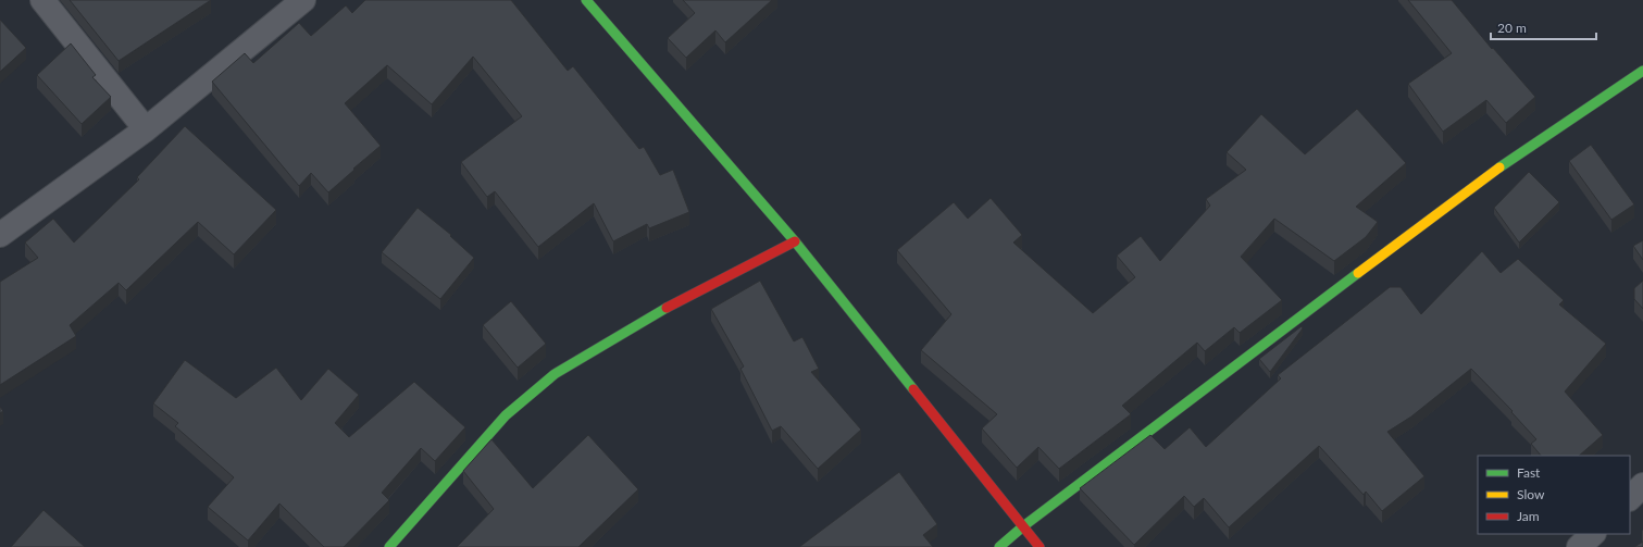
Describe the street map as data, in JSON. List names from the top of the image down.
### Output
{
  "legend": ["Fast", "Slow", "Jam"],
  "scale_bar": "20 m"
}
